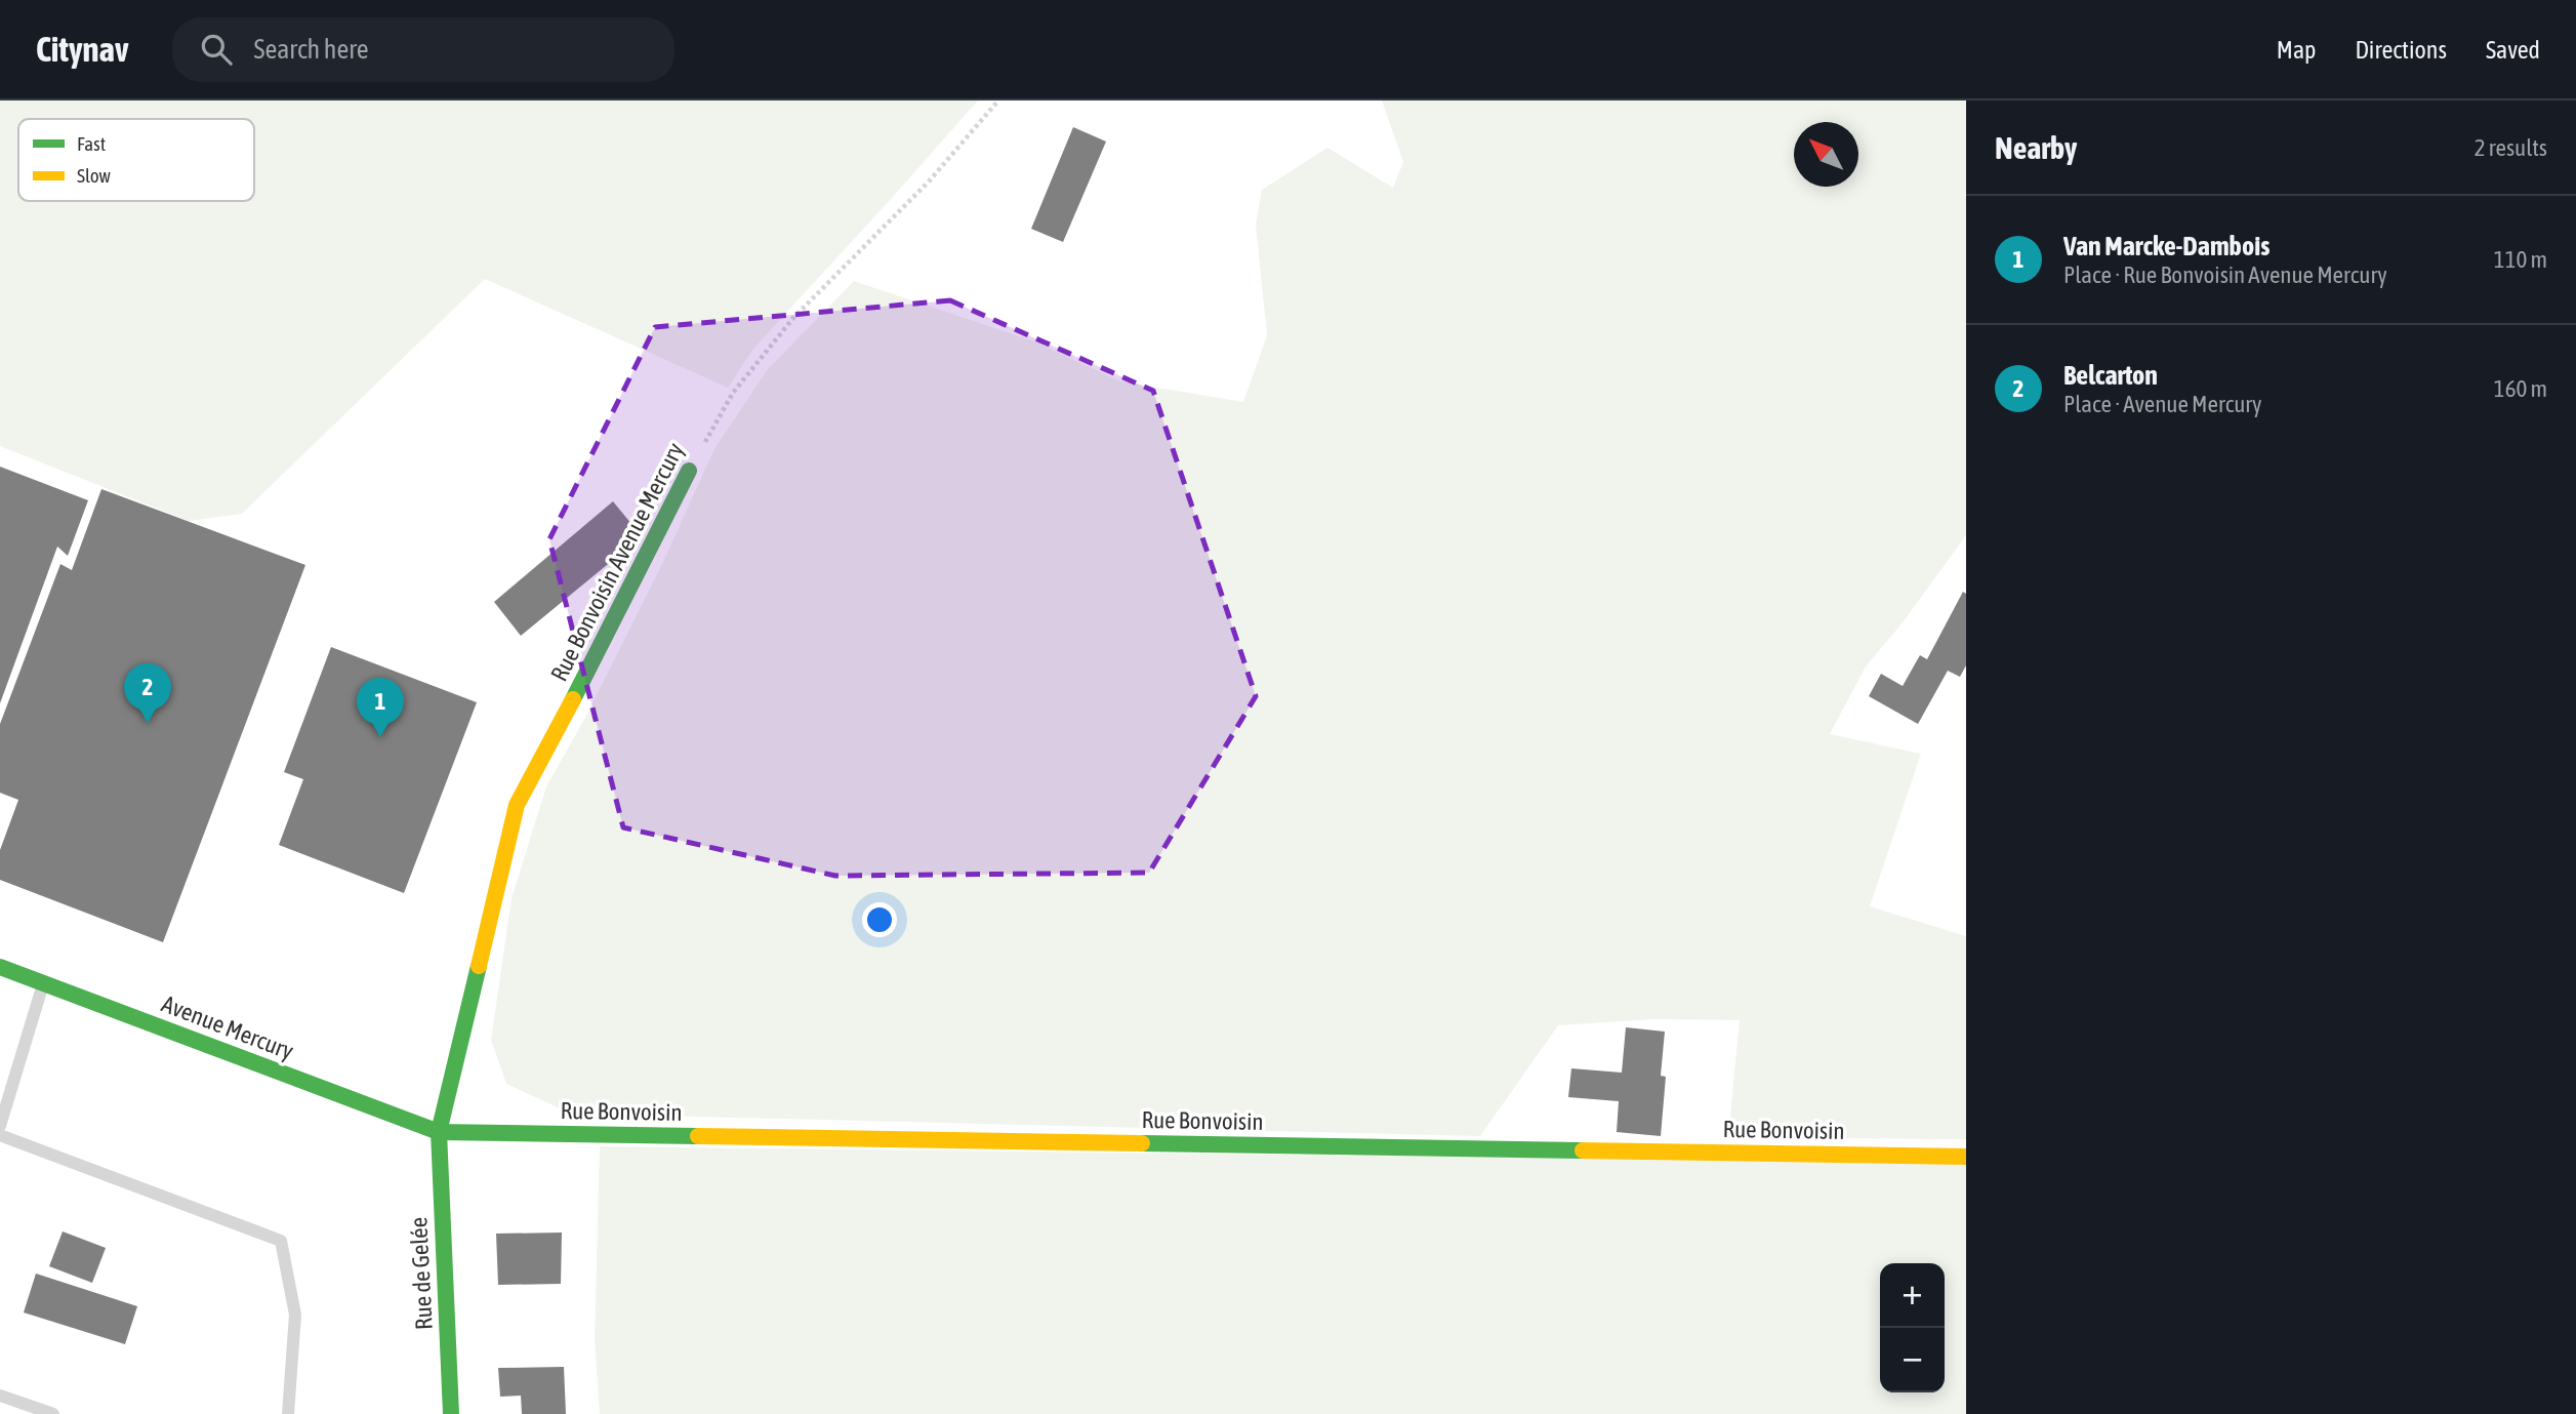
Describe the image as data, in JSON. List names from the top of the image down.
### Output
{
  "streets": {
    "street": [
      "Rue Bonvoisin Avenue Mercury",
      "Avenue Mercury",
      "Rue Bonvoisin",
      "Rue de Gelée"
    ]
  },
  "crossings": [
    ["Rue Bonvoisin Avenue Mercury", "Avenue Mercury"],
    ["Rue Bonvoisin Avenue Mercury", "Rue Bonvoisin"],
    ["Rue Bonvoisin Avenue Mercury", "Rue de Gelée"],
    ["Avenue Mercury", "Rue Bonvoisin"],
    ["Avenue Mercury", "Rue de Gelée"],
    ["Rue Bonvoisin", "Rue de Gelée"]
  ],
  "legend": ["Fast", "Slow"],
  "north": "top left",
  "page": {
    "header": "Citynav",
    "search": "Search here",
    "nav": ["Map", "Directions", "Saved"],
    "heading": ["Nearby", "2 results"],
    "list": [
      {
        "mark": "1",
        "name": "Van Marcke-Dambois",
        "note": "Place · Rue Bonvoisin Avenue Mercury",
        "value": "110 m"
      },
      {
        "mark": "2",
        "name": "Belcarton",
        "note": "Place · Avenue Mercury",
        "value": "160 m"
      }
    ],
    "pins": ["2", "1"],
    "map_buttons": ["+", "−"]
  }
}
